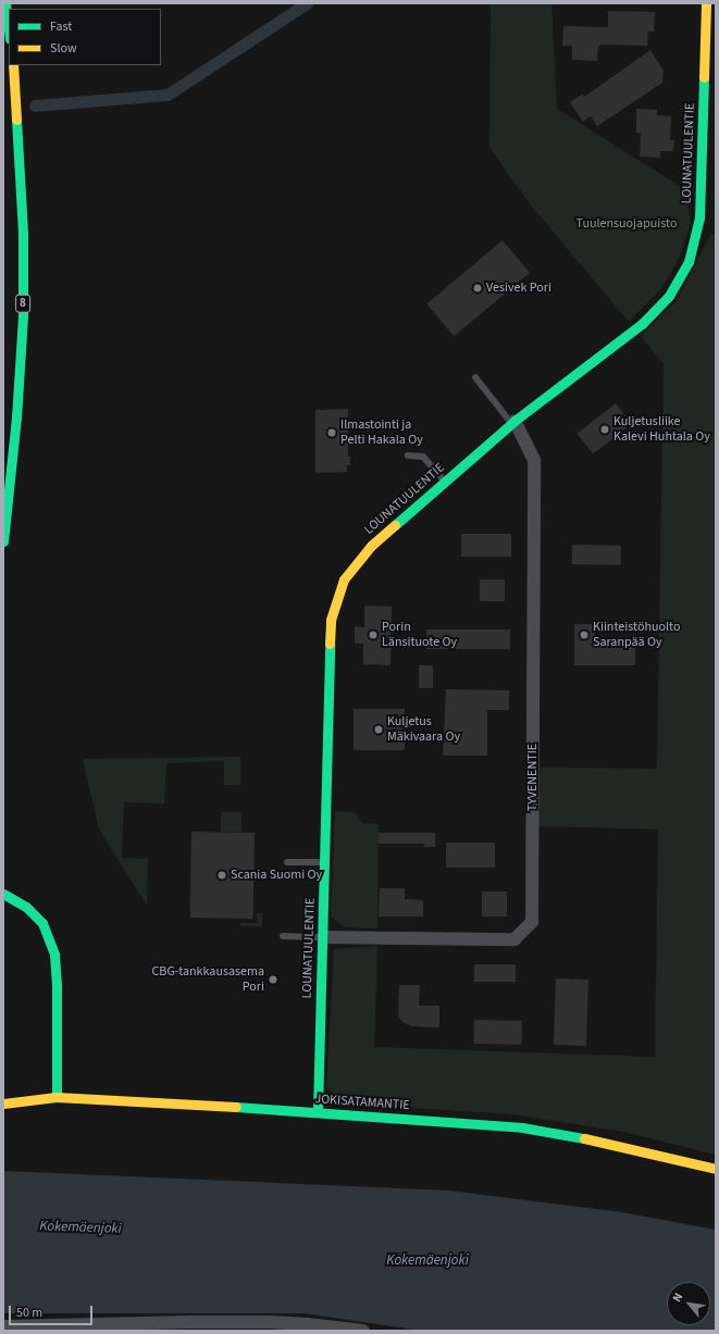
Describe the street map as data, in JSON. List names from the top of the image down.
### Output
{
  "streets": {
    "main road": ["LOUNATUULENTIE", "8", "JOKISATAMANTIE"],
    "street": ["TYVENENTIE"]
  },
  "crossings": [
    ["LOUNATUULENTIE", "TYVENENTIE"],
    ["LOUNATUULENTIE", "JOKISATAMANTIE"]
  ],
  "water": ["Kokemäenjoki"],
  "parks": ["Tuulensuojapuisto"],
  "places": [
    "Vesivek Pori",
    "Kuljetusliike Kalevi Huhtala Oy",
    "Ilmastointi ja Pelti Hakala Oy",
    "Porin Länsituote Oy",
    "Kiinteistöhuolto Saranpää Oy",
    "Kuljetus Mäkivaara Oy",
    "Scania Suomi Oy",
    "CBG-tankkausasema Pori"
  ],
  "legend": ["Fast", "Slow"],
  "scale_bar": "50 m",
  "north": "top left"
}
